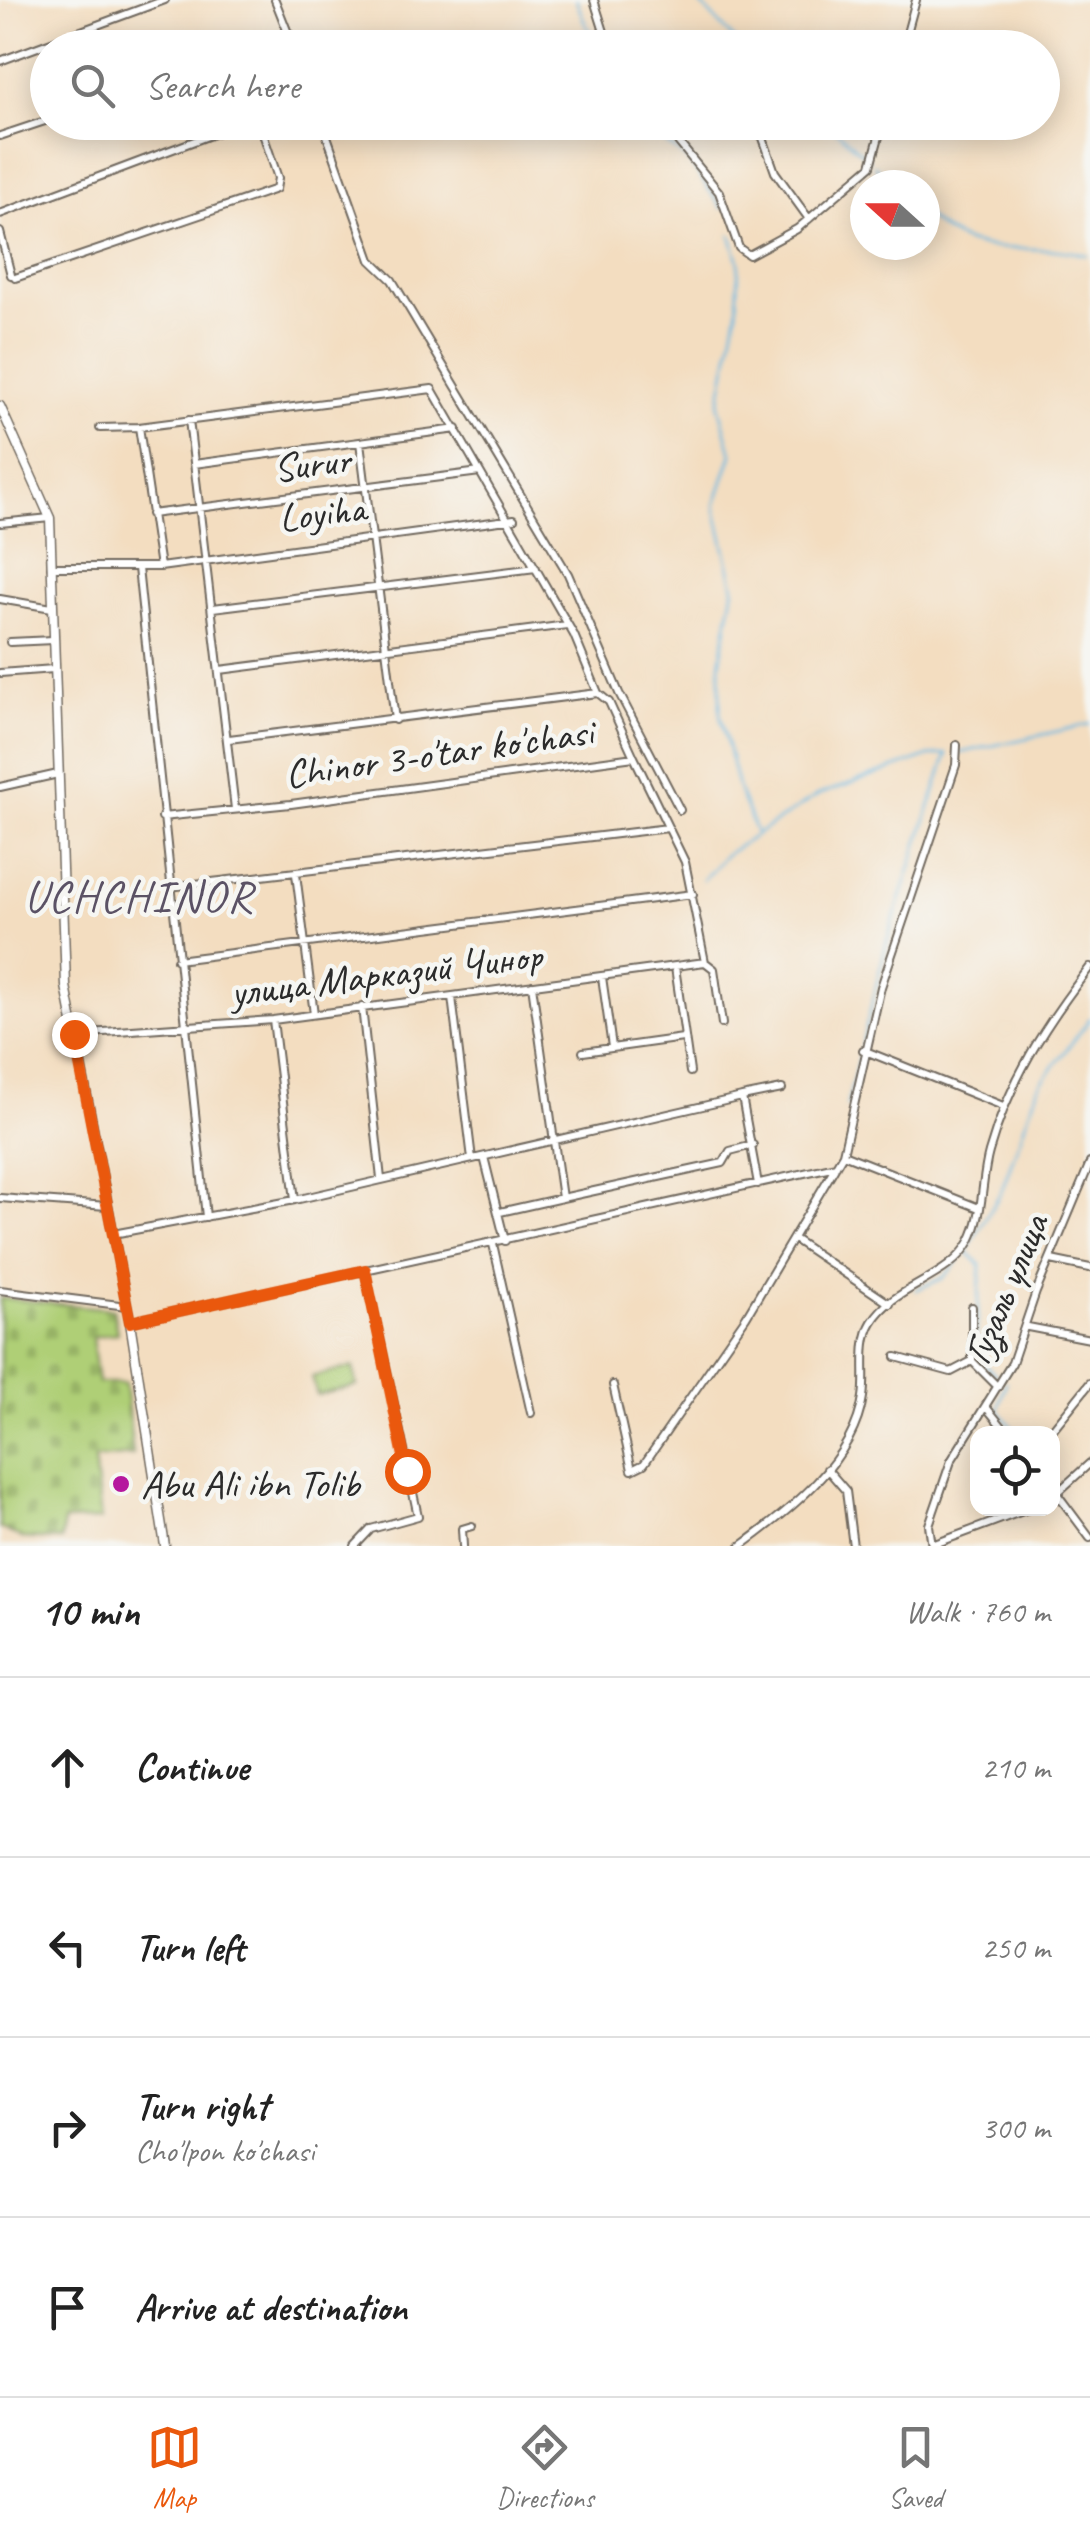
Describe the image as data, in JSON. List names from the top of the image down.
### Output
{
  "streets": {
    "street": [
      "Surur",
      "Loyiha",
      "Chinor 3-o'tar ko'chasi",
      "улица Марказий Чинор",
      "Гузаль улица"
    ]
  },
  "crossings": [
    ["Chinor 3-o'tar ko'chasi", "улица Марказий Чинор"]
  ],
  "districts": ["UCHCHINOR"],
  "places": ["Abu Ali ibn Tolib"],
  "north": "left",
  "page": {
    "search": "Search here",
    "heading": ["10 min", "Walk · 760 m"],
    "list": [
      ["Continue", "210 m"],
      ["Turn left", "250 m"],
      ["Turn right", "Cho'lpon ko'chasi", "300 m"],
      "Arrive at destination"
    ],
    "nav": ["Map", "Directions", "Saved"]
  }
}
